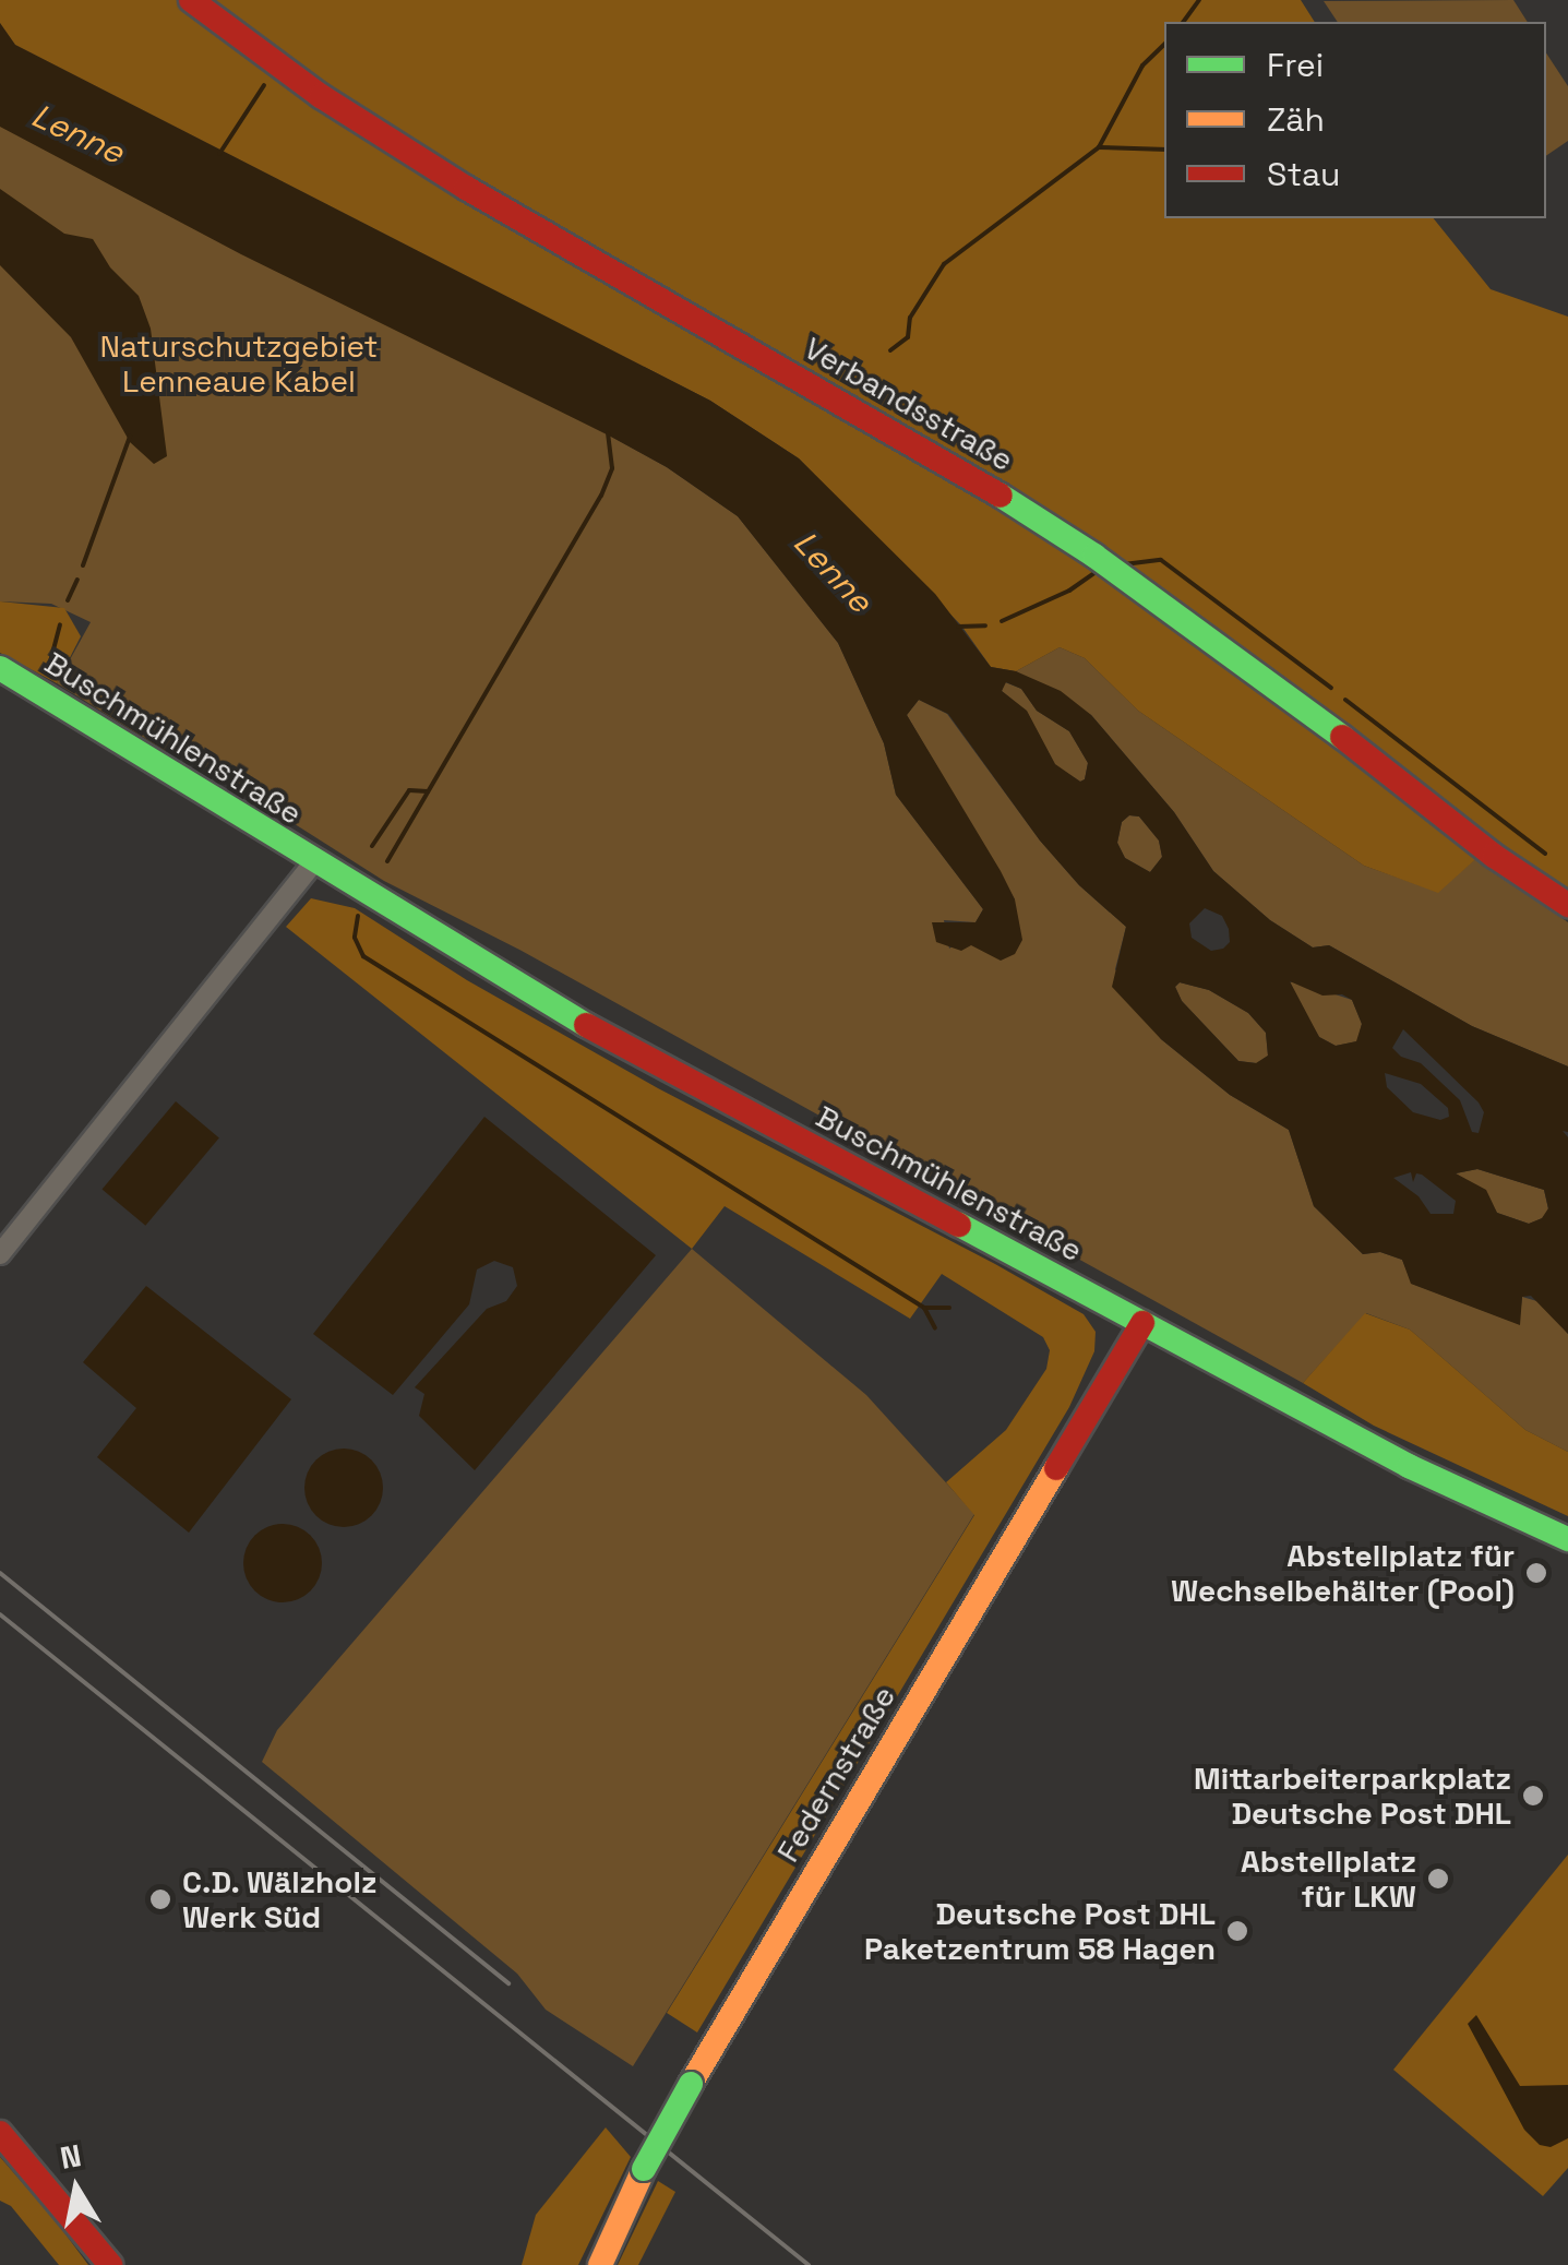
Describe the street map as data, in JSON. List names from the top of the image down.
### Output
{
  "streets": {
    "street": ["Verbandsstraße", "Buschmühlenstraße", "Federnstraße"]
  },
  "crossings": [
    ["Buschmühlenstraße", "Federnstraße"]
  ],
  "water": ["Lenne"],
  "parks": ["Naturschutzgebiet Lenneaue Kabel"],
  "places": [
    "Abstellplatz für Wechselbehälter (Pool)",
    "Mittarbeiterparkplatz Deutsche Post DHL",
    "Abstellplatz für LKW",
    "C.D. Wälzholz Werk Süd",
    "Deutsche Post DHL Paketzentrum 58 Hagen"
  ],
  "legend": ["Frei", "Zäh", "Stau"],
  "north": "top"
}
